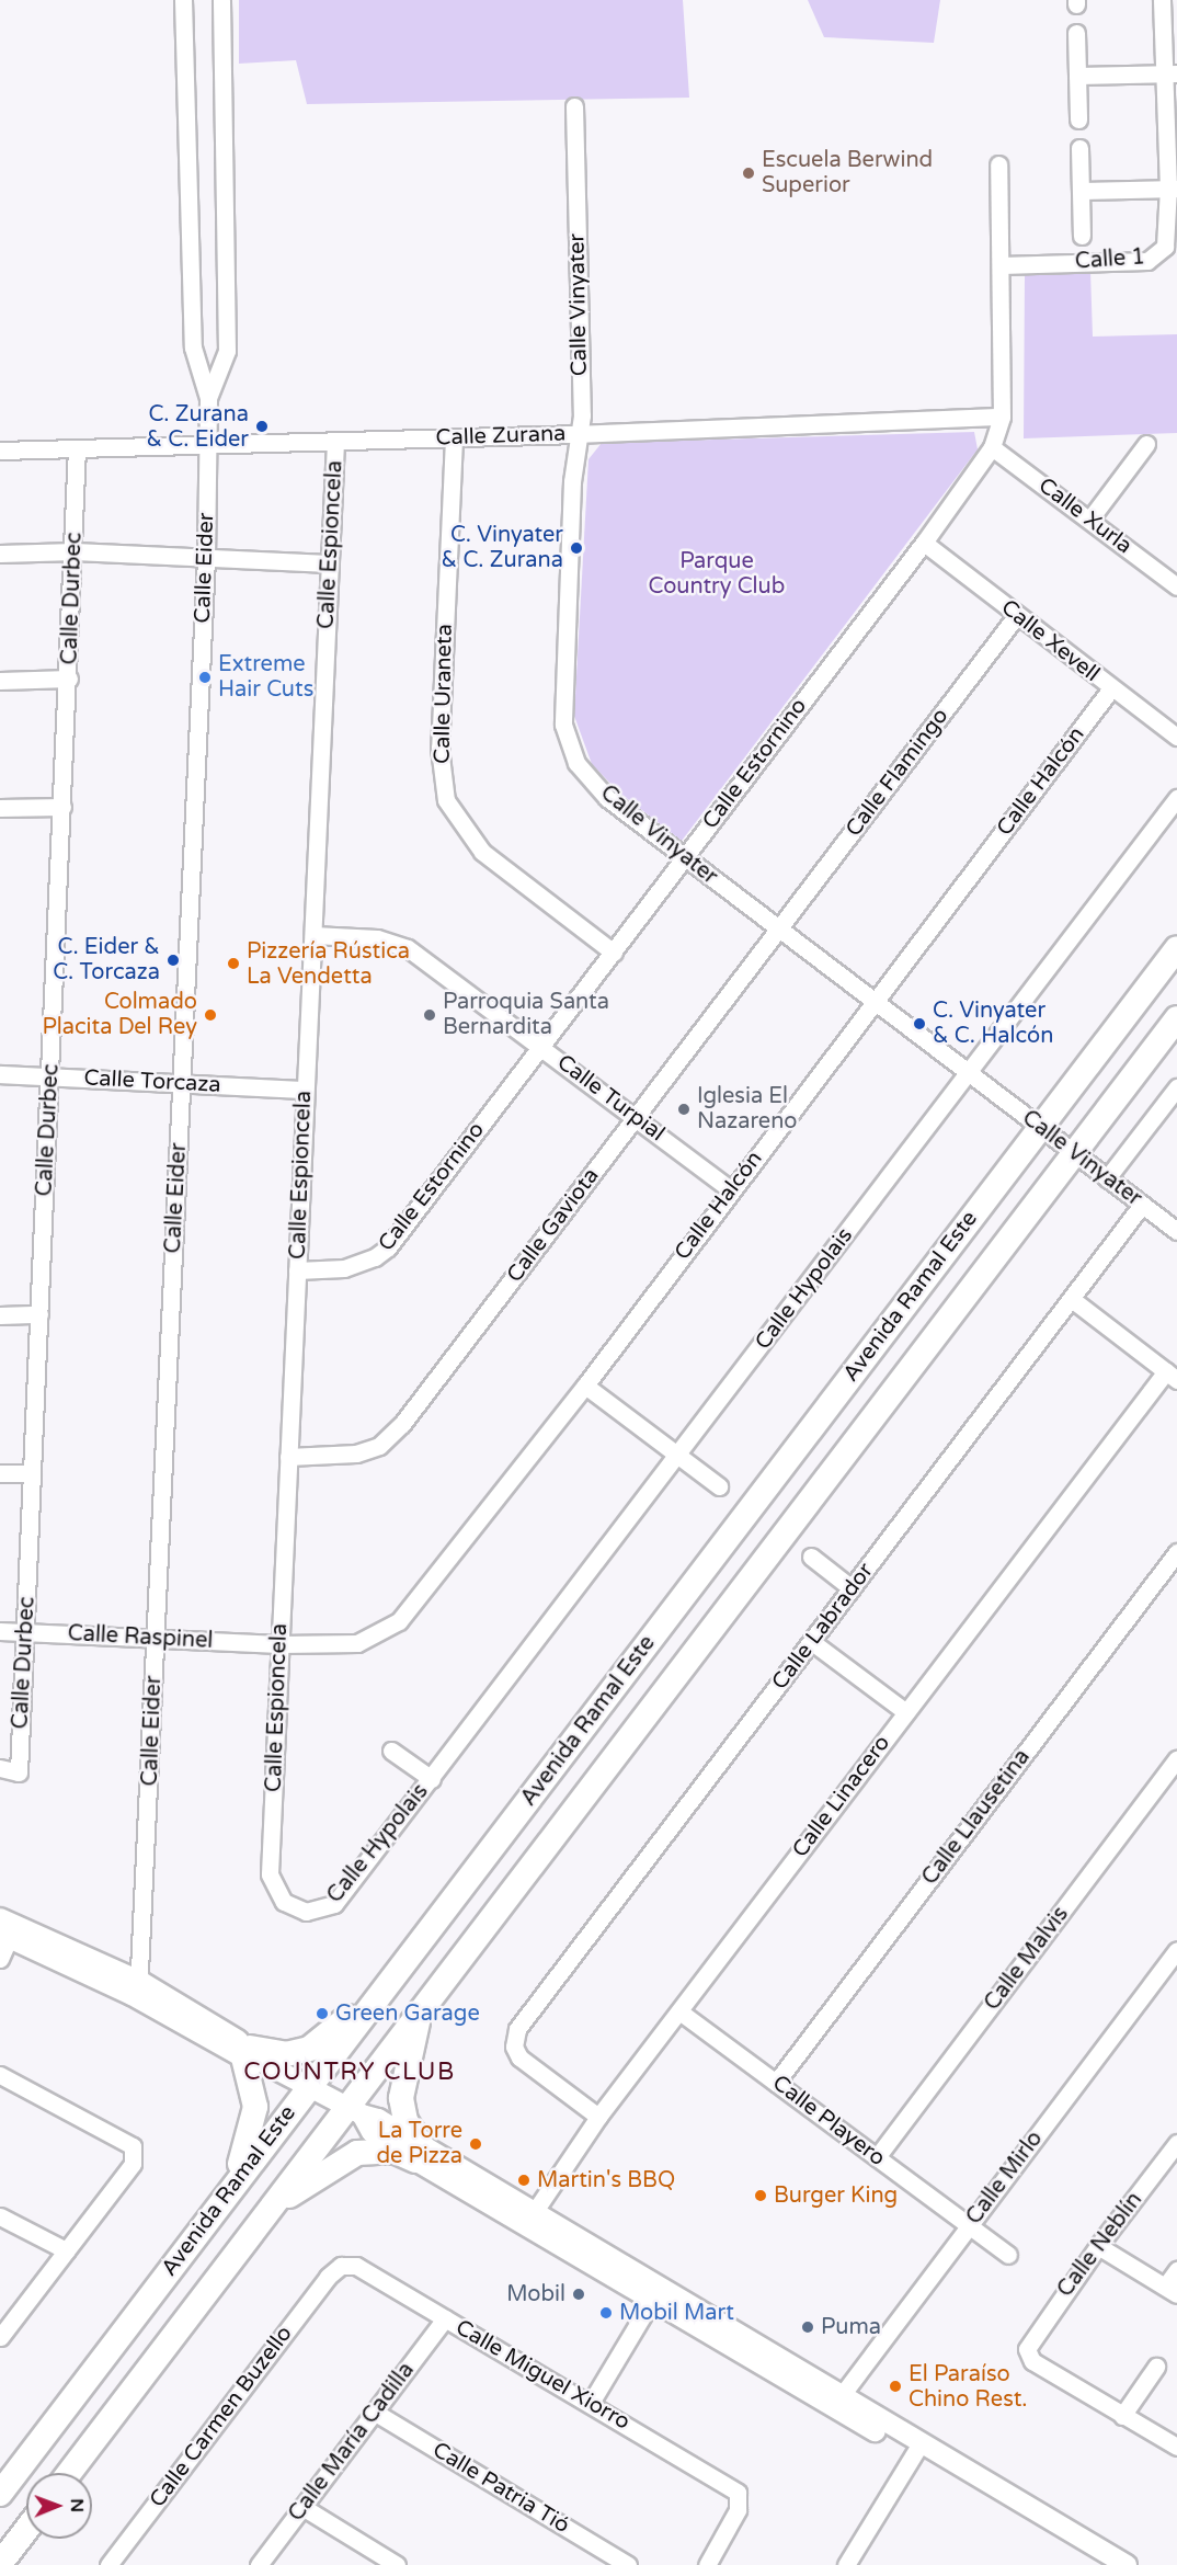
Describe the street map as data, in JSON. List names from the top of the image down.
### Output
{
  "streets": {
    "main road": ["Avenida Ramal Este"],
    "street": [
      "Calle 1",
      "Calle Vinyater",
      "Calle Zurana",
      "Calle Xurla",
      "Calle Espioncela",
      "Calle Eider",
      "Calle Durbec",
      "Calle Xevell",
      "Calle Uraneta",
      "Calle Estornino",
      "Calle Flamingo",
      "Calle Halcón",
      "Calle Torcaza",
      "Calle Turpial",
      "Calle Gaviota",
      "Calle Hypolais",
      "Calle Labrador",
      "Calle Raspinel",
      "Calle Linacero",
      "Calle Llausetina",
      "Calle Malvis",
      "Calle Playero",
      "Calle Mirlo",
      "Calle Neblín",
      "Calle Miguel Xiorro",
      "Calle Carmen Buzello",
      "Calle María Cadilla",
      "Calle Patria Tió"
    ]
  },
  "crossings": [
    ["Calle 1", "Calle Estornino"],
    ["Calle Vinyater", "Calle Zurana"],
    ["Calle Vinyater", "Calle Estornino"],
    ["Calle Vinyater", "Calle Flamingo"],
    ["Calle Vinyater", "Calle Halcón"],
    ["Calle Vinyater", "Calle Gaviota"],
    ["Calle Vinyater", "Calle Hypolais"],
    ["Calle Vinyater", "Avenida Ramal Este"],
    ["Calle Vinyater", "Calle Labrador"],
    ["Calle Zurana", "Calle Espioncela"],
    ["Calle Zurana", "Calle Eider"],
    ["Calle Zurana", "Calle Durbec"],
    ["Calle Zurana", "Calle Uraneta"],
    ["Calle Zurana", "Calle Estornino"],
    ["Calle Xurla", "Calle Estornino"],
    ["Calle Espioncela", "Calle Estornino"],
    ["Calle Espioncela", "Calle Halcón"],
    ["Calle Espioncela", "Calle Torcaza"],
    ["Calle Espioncela", "Calle Turpial"],
    ["Calle Espioncela", "Calle Gaviota"],
    ["Calle Espioncela", "Calle Hypolais"],
    ["Calle Espioncela", "Calle Raspinel"],
    ["Calle Eider", "Calle Torcaza"],
    ["Calle Eider", "Calle Raspinel"],
    ["Calle Durbec", "Calle Torcaza"],
    ["Calle Durbec", "Calle Raspinel"],
    ["Calle Xevell", "Calle Estornino"],
    ["Calle Xevell", "Calle Flamingo"],
    ["Calle Xevell", "Calle Halcón"],
    ["Calle Uraneta", "Calle Estornino"],
    ["Calle Estornino", "Calle Turpial"],
    ["Calle Flamingo", "Calle Gaviota"],
    ["Calle Halcón", "Calle Turpial"],
    ["Calle Halcón", "Calle Raspinel"],
    ["Calle Turpial", "Calle Gaviota"],
    ["Calle Labrador", "Calle Linacero"],
    ["Calle Linacero", "Calle Playero"],
    ["Calle Llausetina", "Calle Playero"],
    ["Calle Malvis", "Calle Playero"],
    ["Calle Playero", "Calle Mirlo"],
    ["Calle Miguel Xiorro", "Calle Carmen Buzello"],
    ["Calle Miguel Xiorro", "Calle María Cadilla"],
    ["Calle María Cadilla", "Calle Patria Tió"]
  ],
  "districts": ["COUNTRY CLUB"],
  "parks": ["Parque Country Club"],
  "places": [
    "Escuela Berwind Superior",
    "C. Zurana & C. Eider",
    "C. Vinyater & C. Zurana",
    "Extreme Hair Cuts",
    "C. Eider & C. Torcaza",
    "Pizzería Rústica La Vendetta",
    "Colmado Placita Del Rey",
    "Parroquia Santa Bernardita",
    "C. Vinyater & C. Halcón",
    "Iglesia El Nazareno",
    "Green Garage",
    "La Torre de Pizza",
    "Martin's BBQ",
    "Burger King",
    "Mobil",
    "Mobil Mart",
    "Puma",
    "El Paraíso Chino Rest."
  ],
  "north": "right"
}
